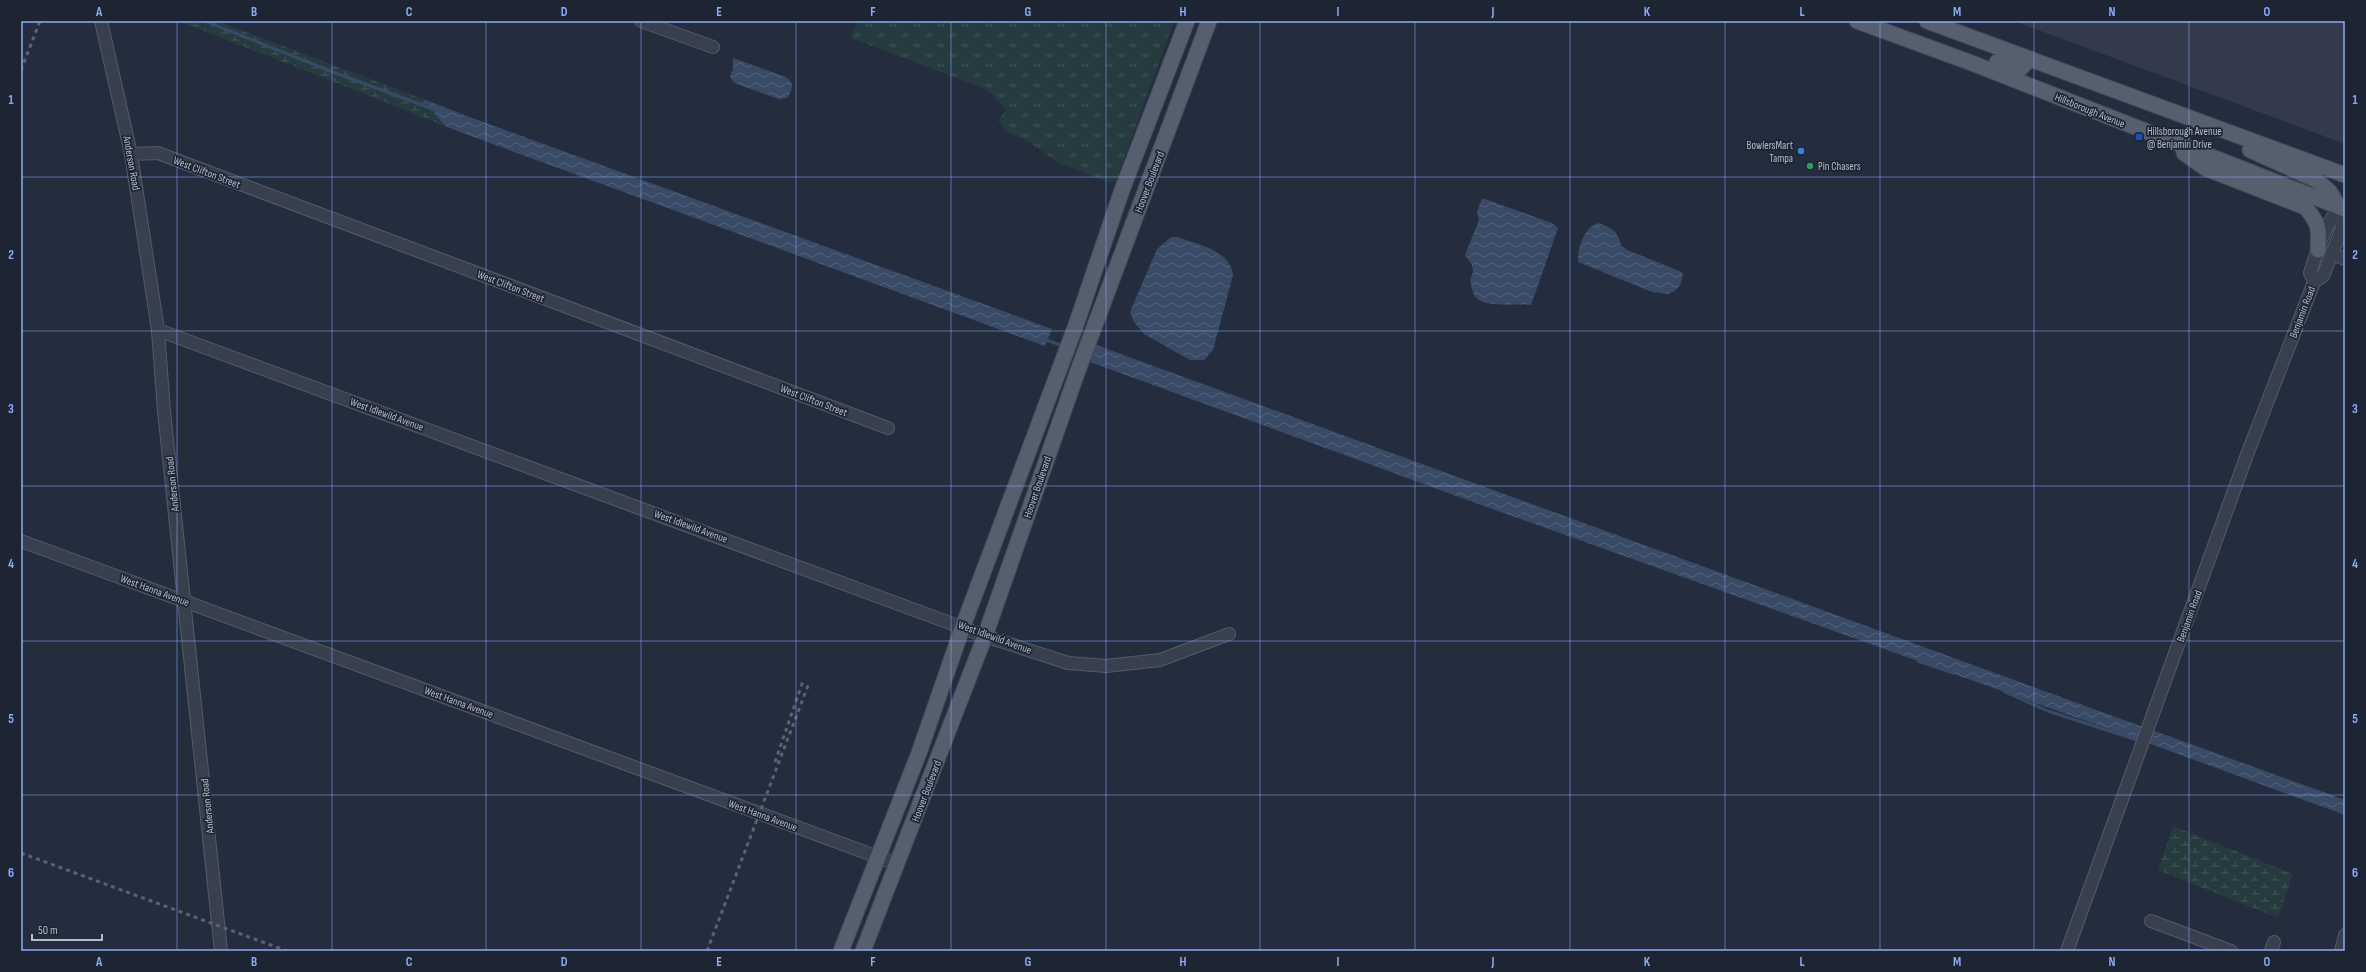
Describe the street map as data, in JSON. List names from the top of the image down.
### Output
{
  "streets": {
    "main road": ["Hillsborough Avenue", "Hoover Boulevard"],
    "street": [
      "Anderson Road",
      "West Clifton Street",
      "Benjamin Road",
      "West Idlewild Avenue",
      "West Hanna Avenue"
    ]
  },
  "crossings": [
    ["Hillsborough Avenue", "Benjamin Road"],
    ["Anderson Road", "West Clifton Street"],
    ["Anderson Road", "West Idlewild Avenue"],
    ["Anderson Road", "West Hanna Avenue"],
    ["Hoover Boulevard", "West Idlewild Avenue"],
    ["Hoover Boulevard", "West Hanna Avenue"]
  ],
  "places": {
    "transit": ["Hillsborough Avenue @ Benjamin Drive"],
    "other": ["BowlersMart Tampa", "Pin Chasers"]
  },
  "scale_bar": "50 m",
  "grid": {
    "columns": [
      "A",
      "B",
      "C",
      "D",
      "E",
      "F",
      "G",
      "H",
      "I",
      "J",
      "K",
      "L",
      "M",
      "N",
      "O"
    ],
    "rows": [
      "1",
      "2",
      "3",
      "4",
      "5",
      "6"
    ]
  }
}
